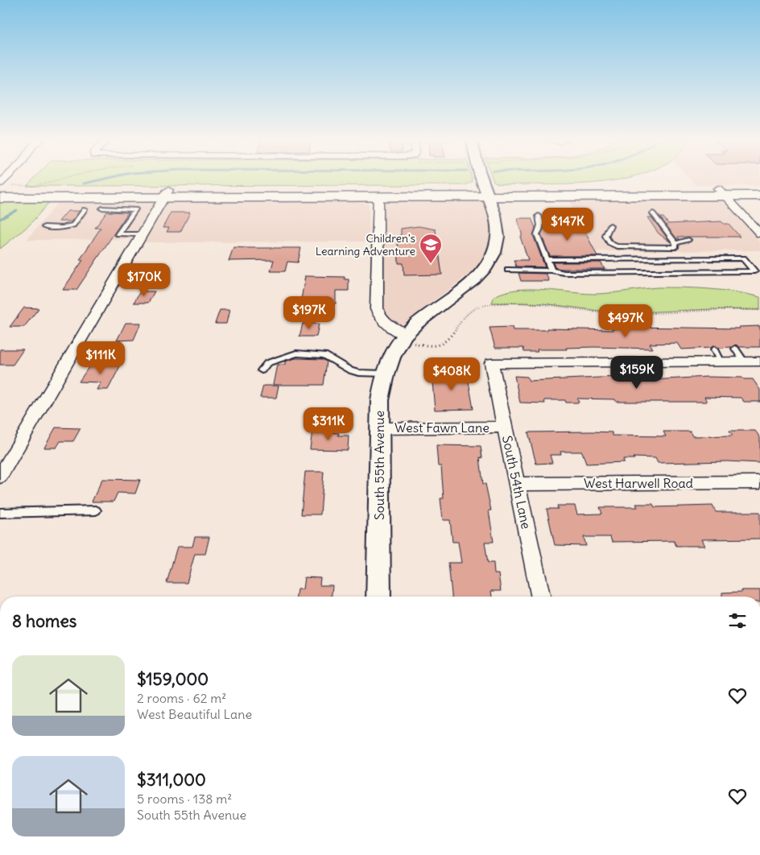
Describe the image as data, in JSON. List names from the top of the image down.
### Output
{
  "streets": {
    "street": [
      "West Fawn Lane",
      "South 55th Avenue",
      "South 54th Lane",
      "West Harwell Road"
    ]
  },
  "crossings": [
    ["West Fawn Lane", "South 55th Avenue"],
    ["West Fawn Lane", "South 54th Lane"],
    ["South 54th Lane", "West Harwell Road"]
  ],
  "places": {
    "school or university": ["Children's Learning Adventure"]
  },
  "page": {
    "price": [
      "$147K",
      "$170K",
      "$197K",
      "$497K",
      "$111K",
      "$159K",
      "$408K",
      "$311K"
    ],
    "heading": "8 homes",
    "list": [
      {
        "name": "$159,000",
        "note": "2 rooms · 62 m² · West Beautiful Lane"
      },
      {
        "name": "$311,000",
        "note": "5 rooms · 138 m² · South 55th Avenue"
      }
    ]
  }
}
